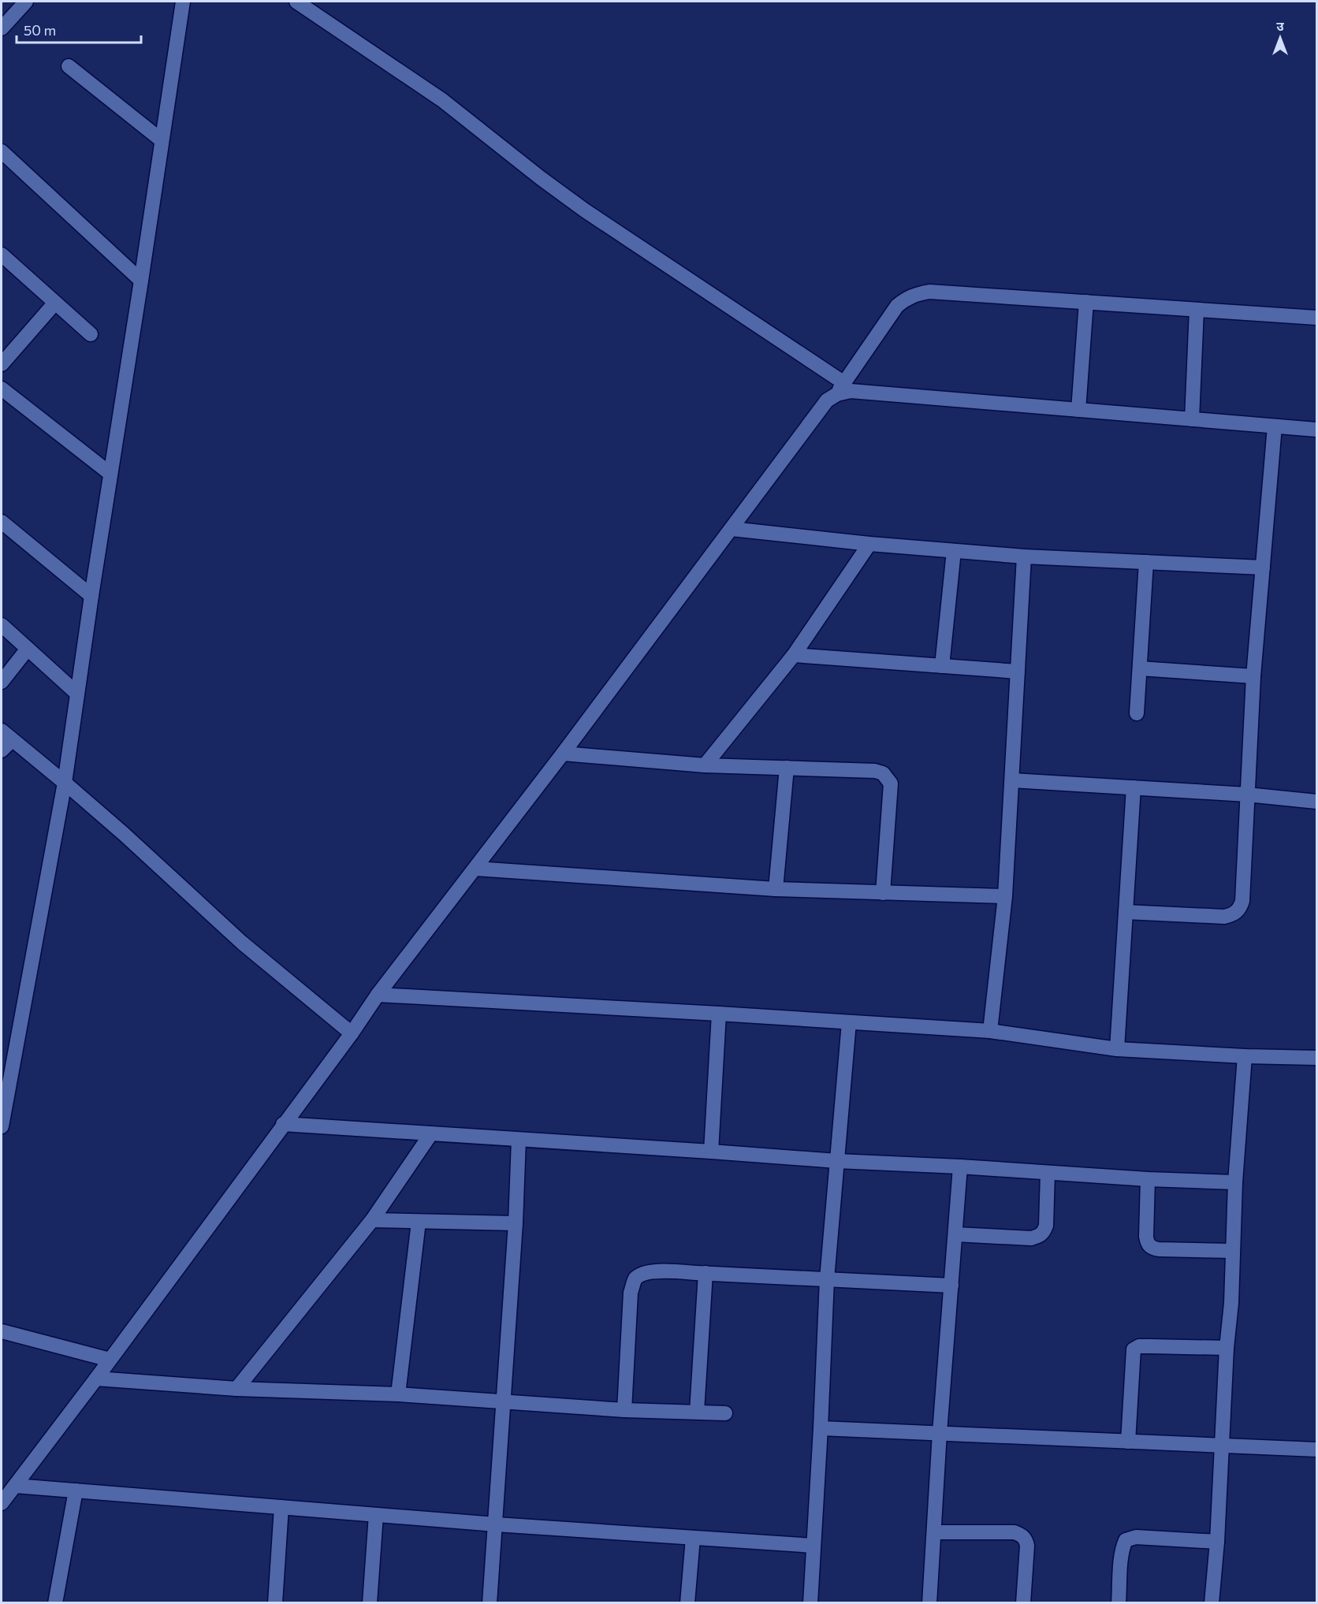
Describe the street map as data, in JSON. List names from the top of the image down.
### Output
{
  "scale_bar": "50 m",
  "north": "top"
}
